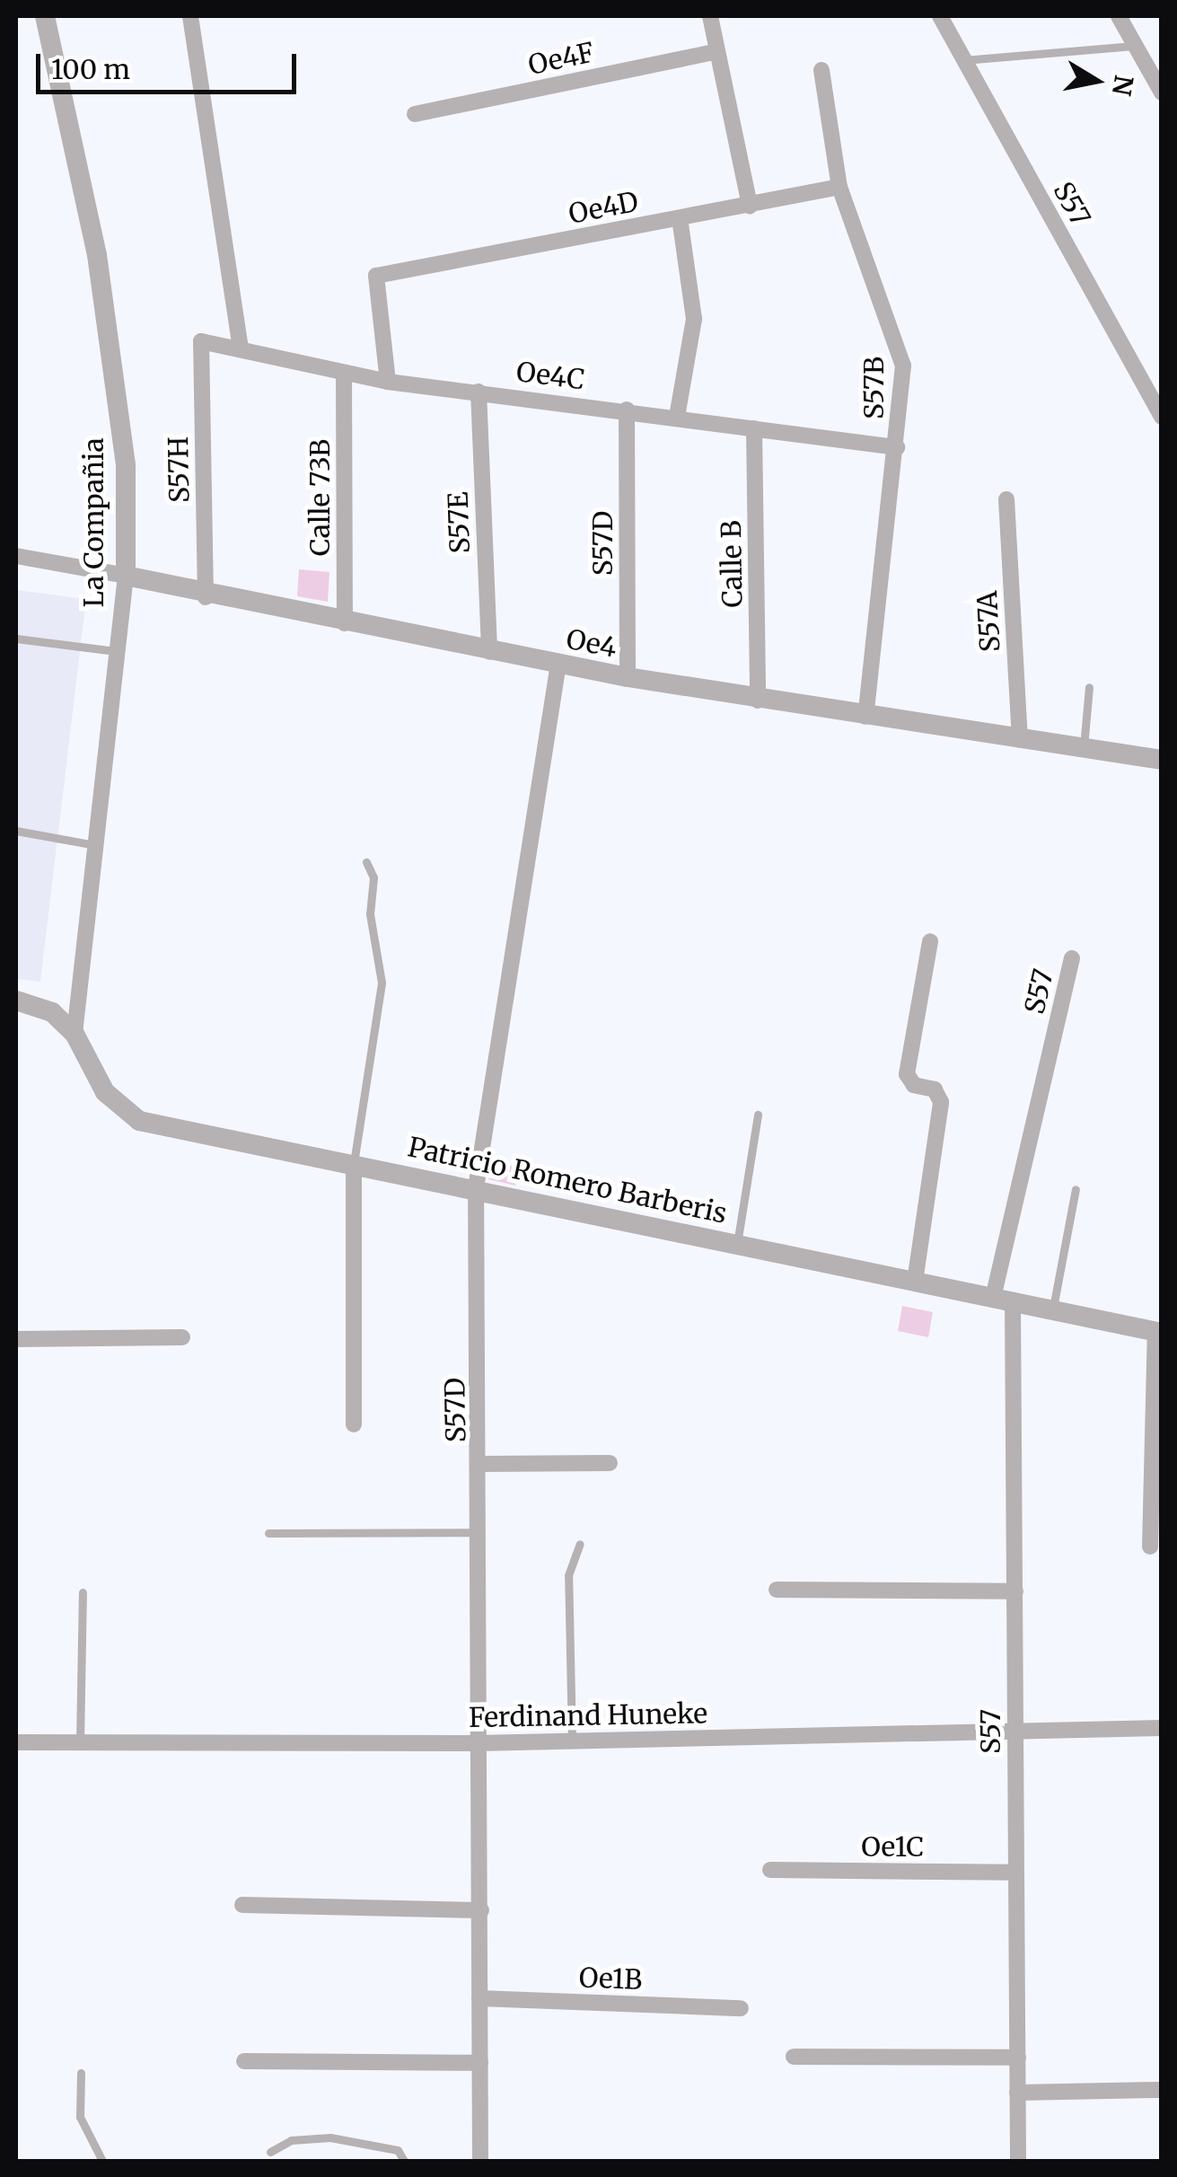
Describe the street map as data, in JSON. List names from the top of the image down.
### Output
{
  "streets": {
    "street": [
      "Oe4F",
      "S57",
      "Oe4D",
      "Oe4C",
      "S57B",
      "S57H",
      "Calle 73B",
      "La Compañia",
      "S57E",
      "S57D",
      "Calle B",
      "S57A",
      "Oe4",
      "Patricio Romero Barberis",
      "Ferdinand Huneke",
      "Oe1C",
      "Oe1B"
    ]
  },
  "crossings": [
    ["S57", "Patricio Romero Barberis"],
    ["S57", "Ferdinand Huneke"],
    ["S57", "Oe1C"],
    ["Oe4D", "Oe4C"],
    ["Oe4D", "S57B"],
    ["Oe4C", "S57B"],
    ["Oe4C", "S57H"],
    ["Oe4C", "Calle 73B"],
    ["Oe4C", "S57E"],
    ["Oe4C", "S57D"],
    ["Oe4C", "Calle B"],
    ["S57B", "Oe4"],
    ["S57H", "Oe4"],
    ["Calle 73B", "Oe4"],
    ["La Compañia", "Oe4"],
    ["La Compañia", "Patricio Romero Barberis"],
    ["S57E", "Oe4"],
    ["S57D", "Oe4"],
    ["S57D", "Patricio Romero Barberis"],
    ["S57D", "Ferdinand Huneke"],
    ["S57D", "Oe1B"],
    ["Calle B", "Oe4"],
    ["S57A", "Oe4"]
  ],
  "scale_bar": "100 m",
  "north": "right"
}
